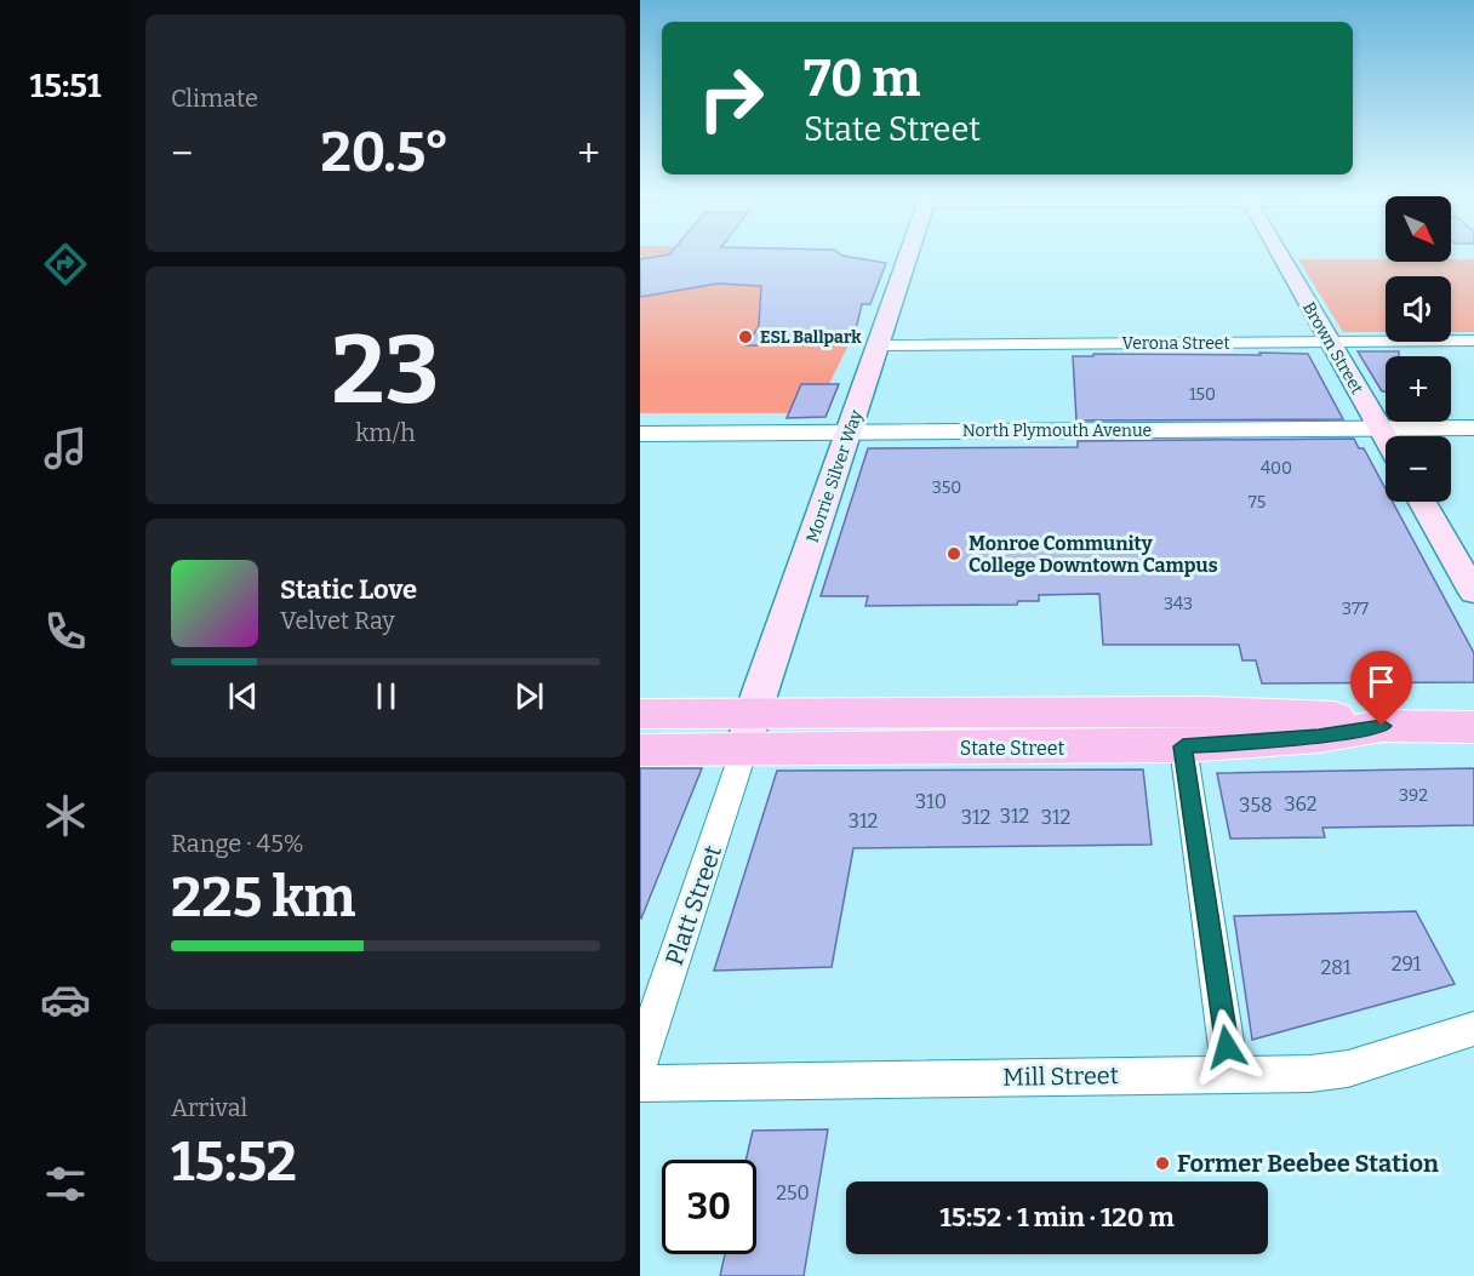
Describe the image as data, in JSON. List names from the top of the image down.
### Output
{
  "streets": {
    "main road": ["Brown Street", "Morrie Silver Way", "State Street"],
    "street": [
      "Verona Street",
      "North Plymouth Avenue",
      "Platt Street",
      "Mill Street"
    ]
  },
  "crossings": [
    ["Verona Street", "Brown Street"],
    ["Verona Street", "Morrie Silver Way"],
    ["Brown Street", "North Plymouth Avenue"],
    ["North Plymouth Avenue", "Morrie Silver Way"],
    ["Morrie Silver Way", "State Street"],
    ["Morrie Silver Way", "Platt Street"],
    ["State Street", "Platt Street"]
  ],
  "places": ["ESL Ballpark", "Monroe Community College Downtown Campus", "Former Beebee Station"],
  "house_numbers": [
    "150",
    "400",
    "350",
    "75",
    "343",
    "377",
    "392",
    "310",
    "362",
    "358",
    "312",
    "312",
    "312",
    "312",
    "291",
    "281",
    "250"
  ],
  "north": "bottom right",
  "page": {
    "tabs": "15:51",
    "tile": [
      "Climate",
      ["23", "km/h"],
      ["Range · 45%", "225 km"],
      ["Arrival", "15:52"]
    ],
    "turn": ["70 m", "State Street"],
    "heat": ["−", "20.5°", "+"],
    "map_buttons": ["+", "−"],
    "song": ["Static Love", "Velvet Ray"],
    "limit": "30",
    "trip": "15:52 · 1 min · 120 m"
  }
}
